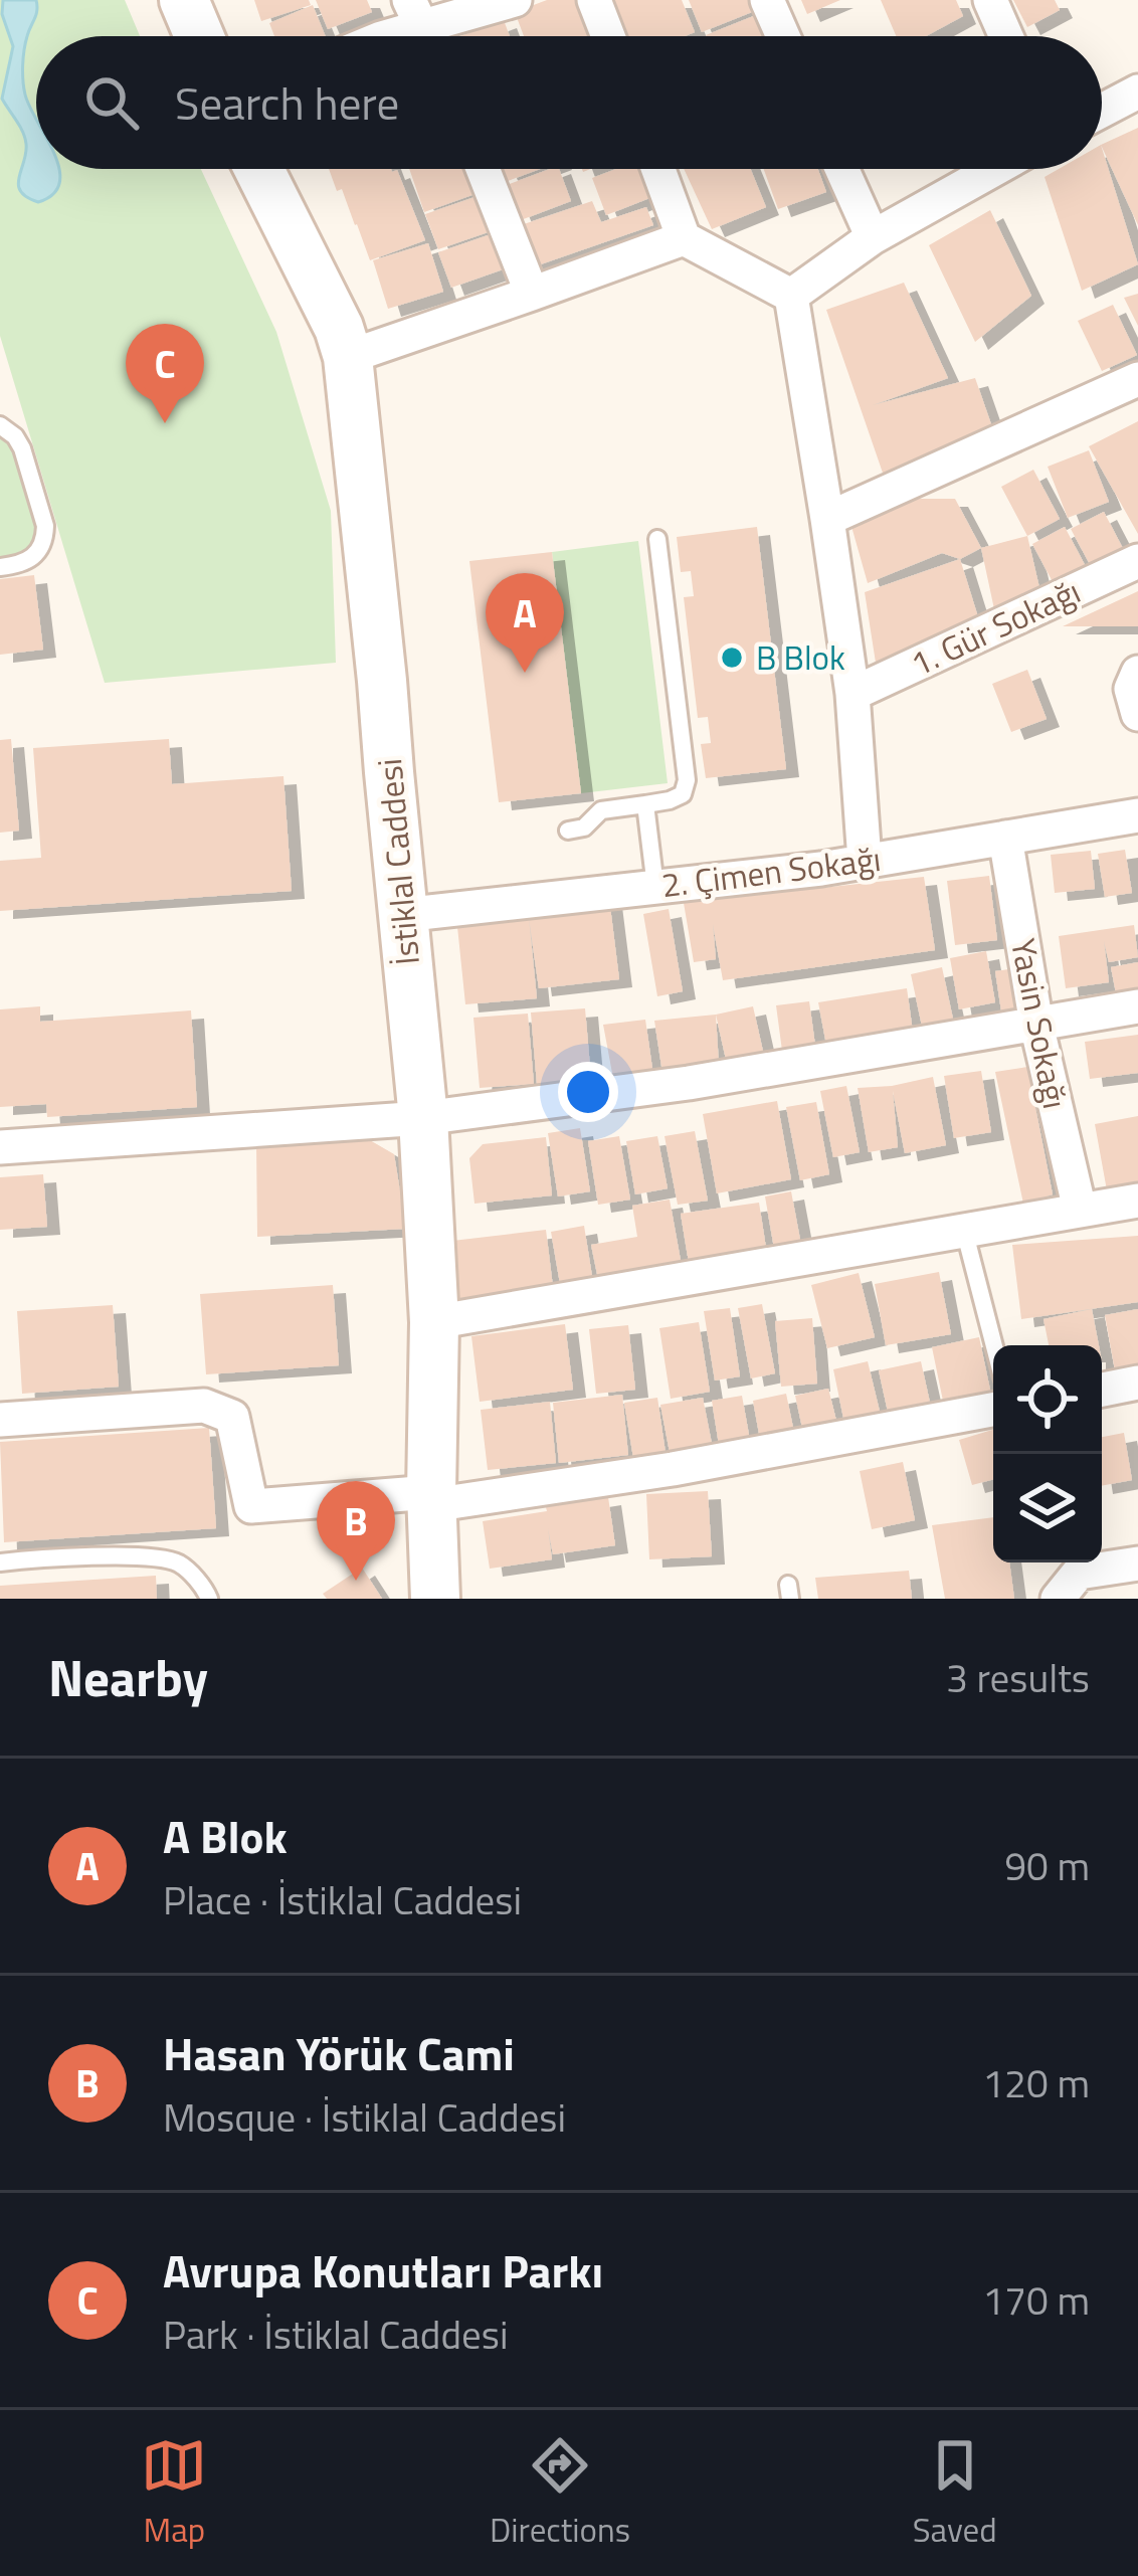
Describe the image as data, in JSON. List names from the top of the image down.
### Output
{
  "streets": {
    "street": [
      "1. Gür Sokağı",
      "İstiklal Caddesi",
      "2. Çimen Sokağı",
      "Yasin Sokağı"
    ]
  },
  "crossings": [
    ["İstiklal Caddesi", "2. Çimen Sokağı"],
    ["2. Çimen Sokağı", "Yasin Sokağı"]
  ],
  "places": ["B Blok"],
  "page": {
    "search": "Search here",
    "pins": ["C", "A", "B"],
    "heading": ["Nearby", "3 results"],
    "list": [
      {
        "mark": "A",
        "name": "A Blok",
        "note": "Place · İstiklal Caddesi",
        "value": "90 m"
      },
      {
        "mark": "B",
        "name": "Hasan Yörük Cami",
        "note": "Mosque · İstiklal Caddesi",
        "value": "120 m"
      },
      {
        "mark": "C",
        "name": "Avrupa Konutları Parkı",
        "note": "Park · İstiklal Caddesi",
        "value": "170 m"
      }
    ],
    "nav": ["Map", "Directions", "Saved"]
  }
}
